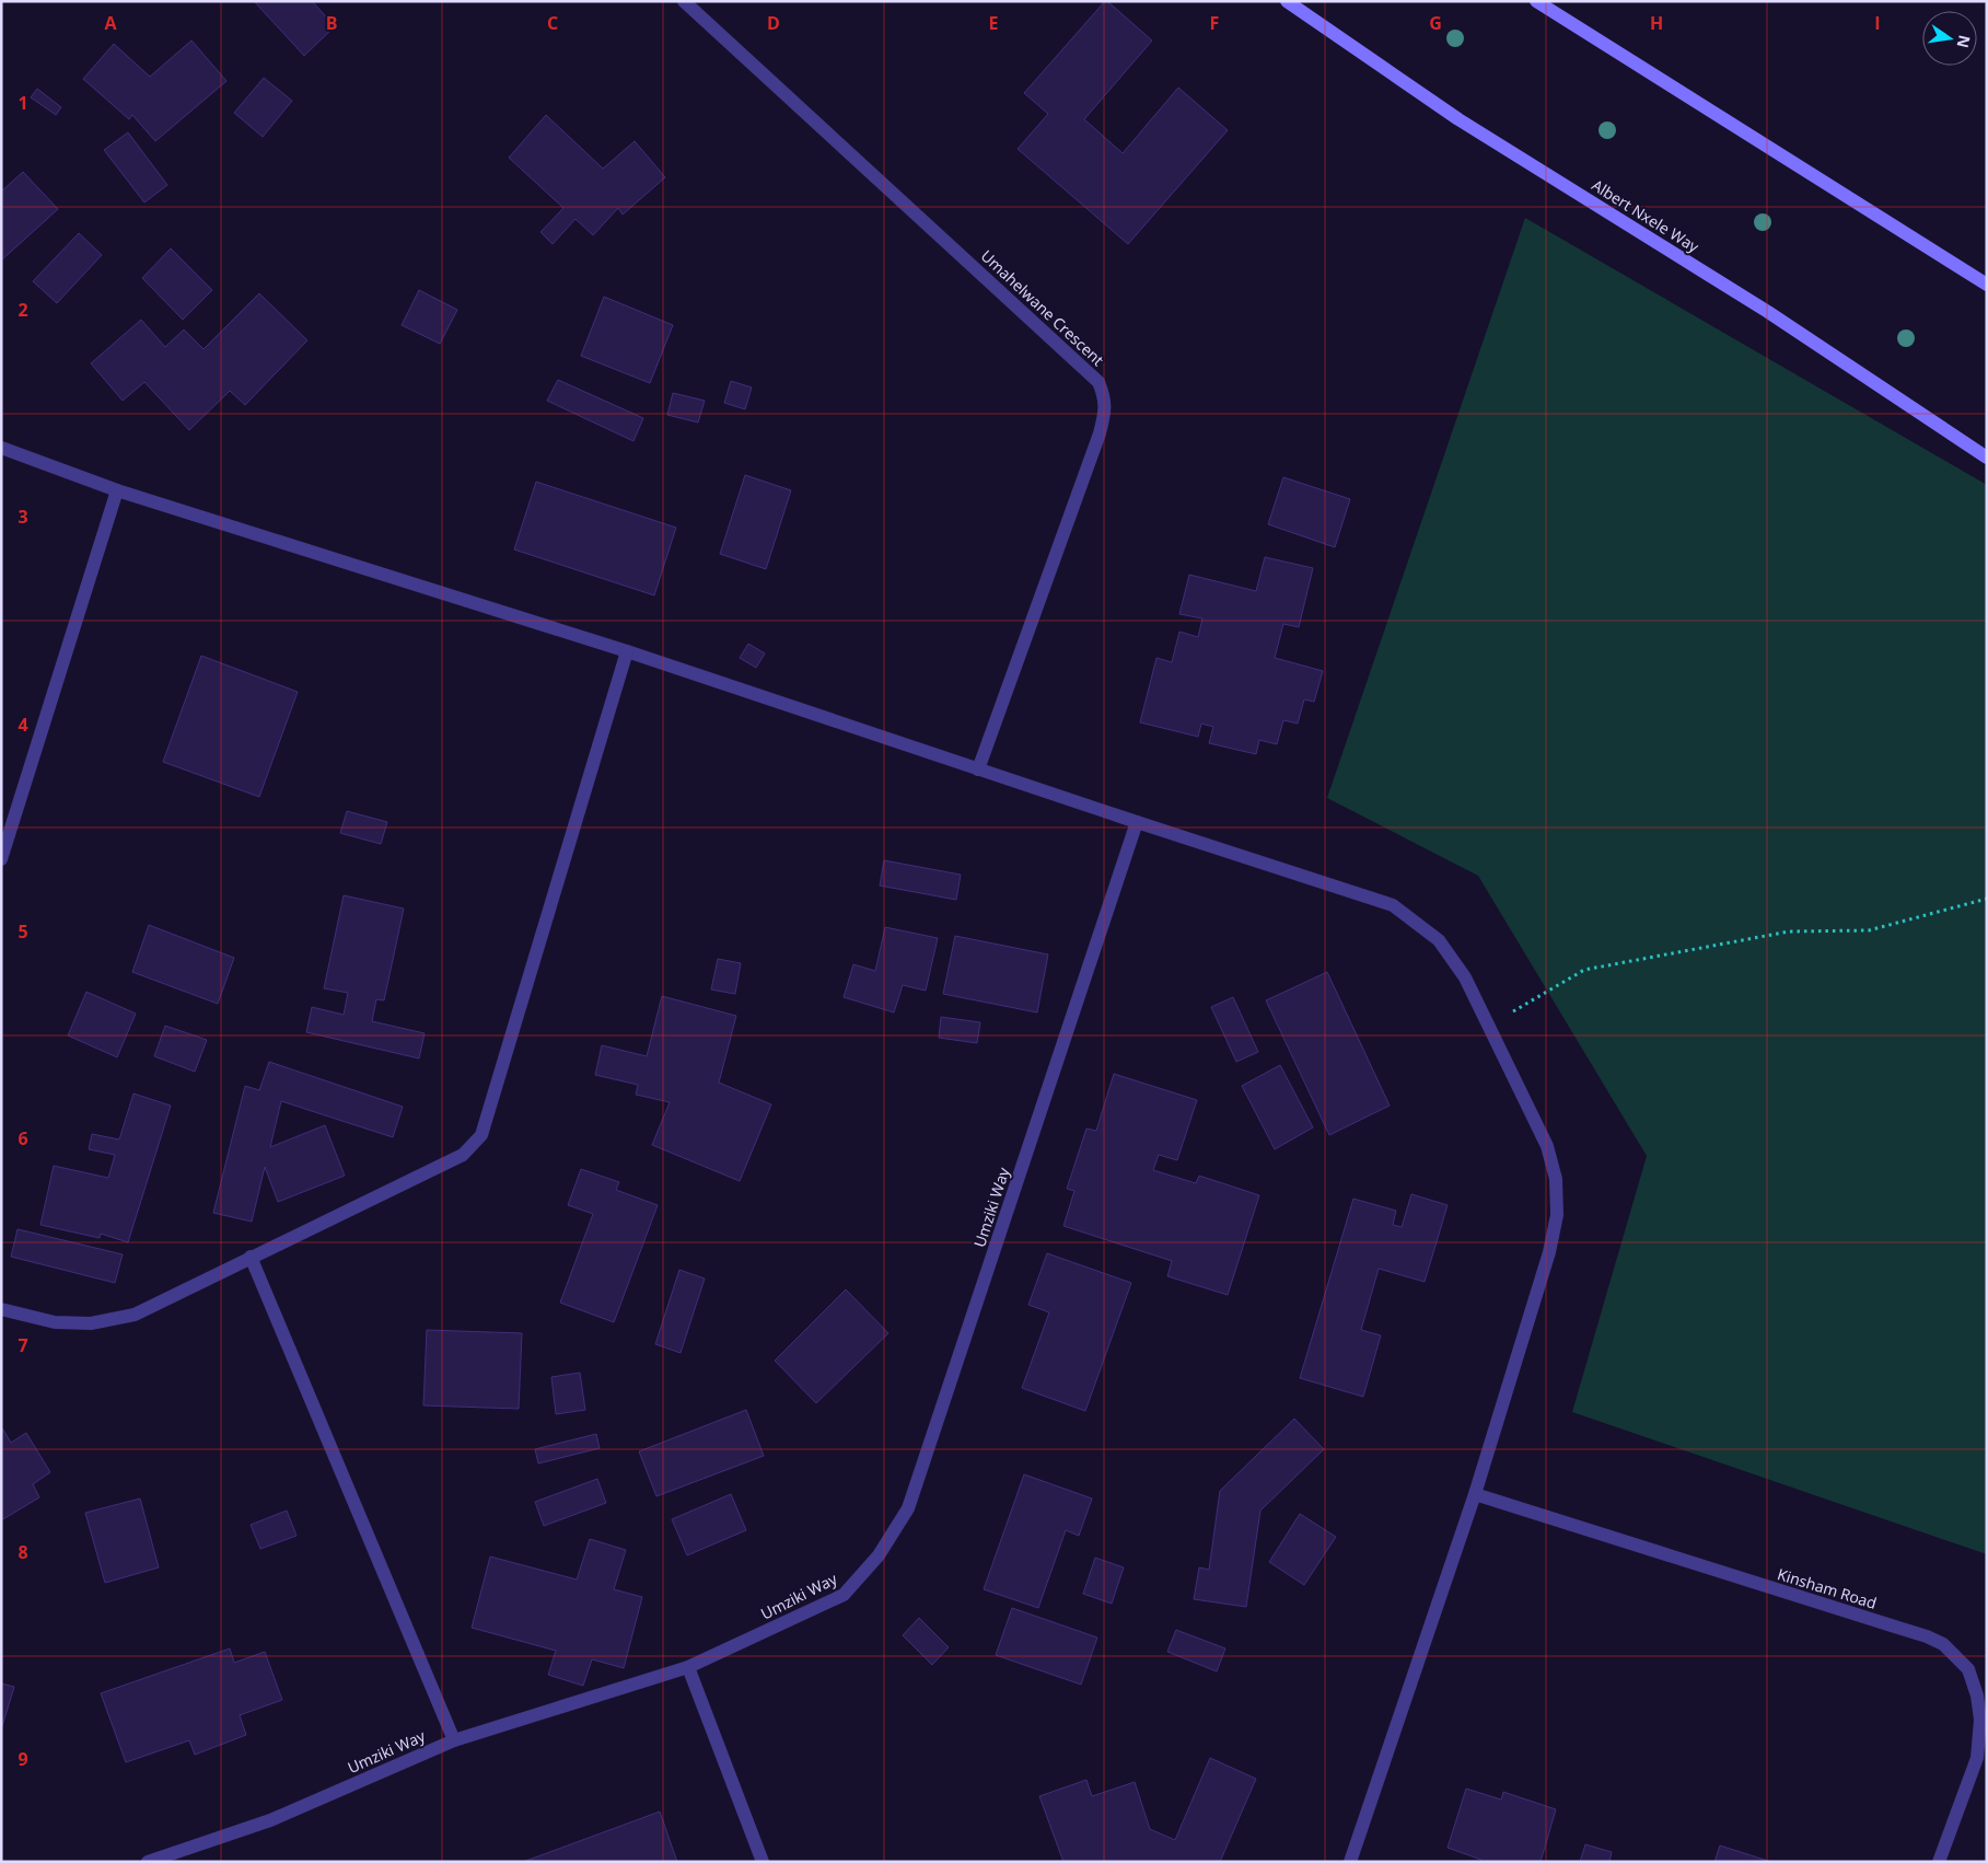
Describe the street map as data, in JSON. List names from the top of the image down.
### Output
{
  "streets": {
    "main road": ["Albert Nxele Way"],
    "street": ["Umahelwane Crescent", "Umziki Way", "Kinsham Road"]
  },
  "north": "right",
  "grid": {
    "columns": [
      "A",
      "B",
      "C",
      "D",
      "E",
      "F",
      "G",
      "H",
      "I"
    ],
    "rows": [
      "1",
      "2",
      "3",
      "4",
      "5",
      "6",
      "7",
      "8",
      "9"
    ]
  }
}
